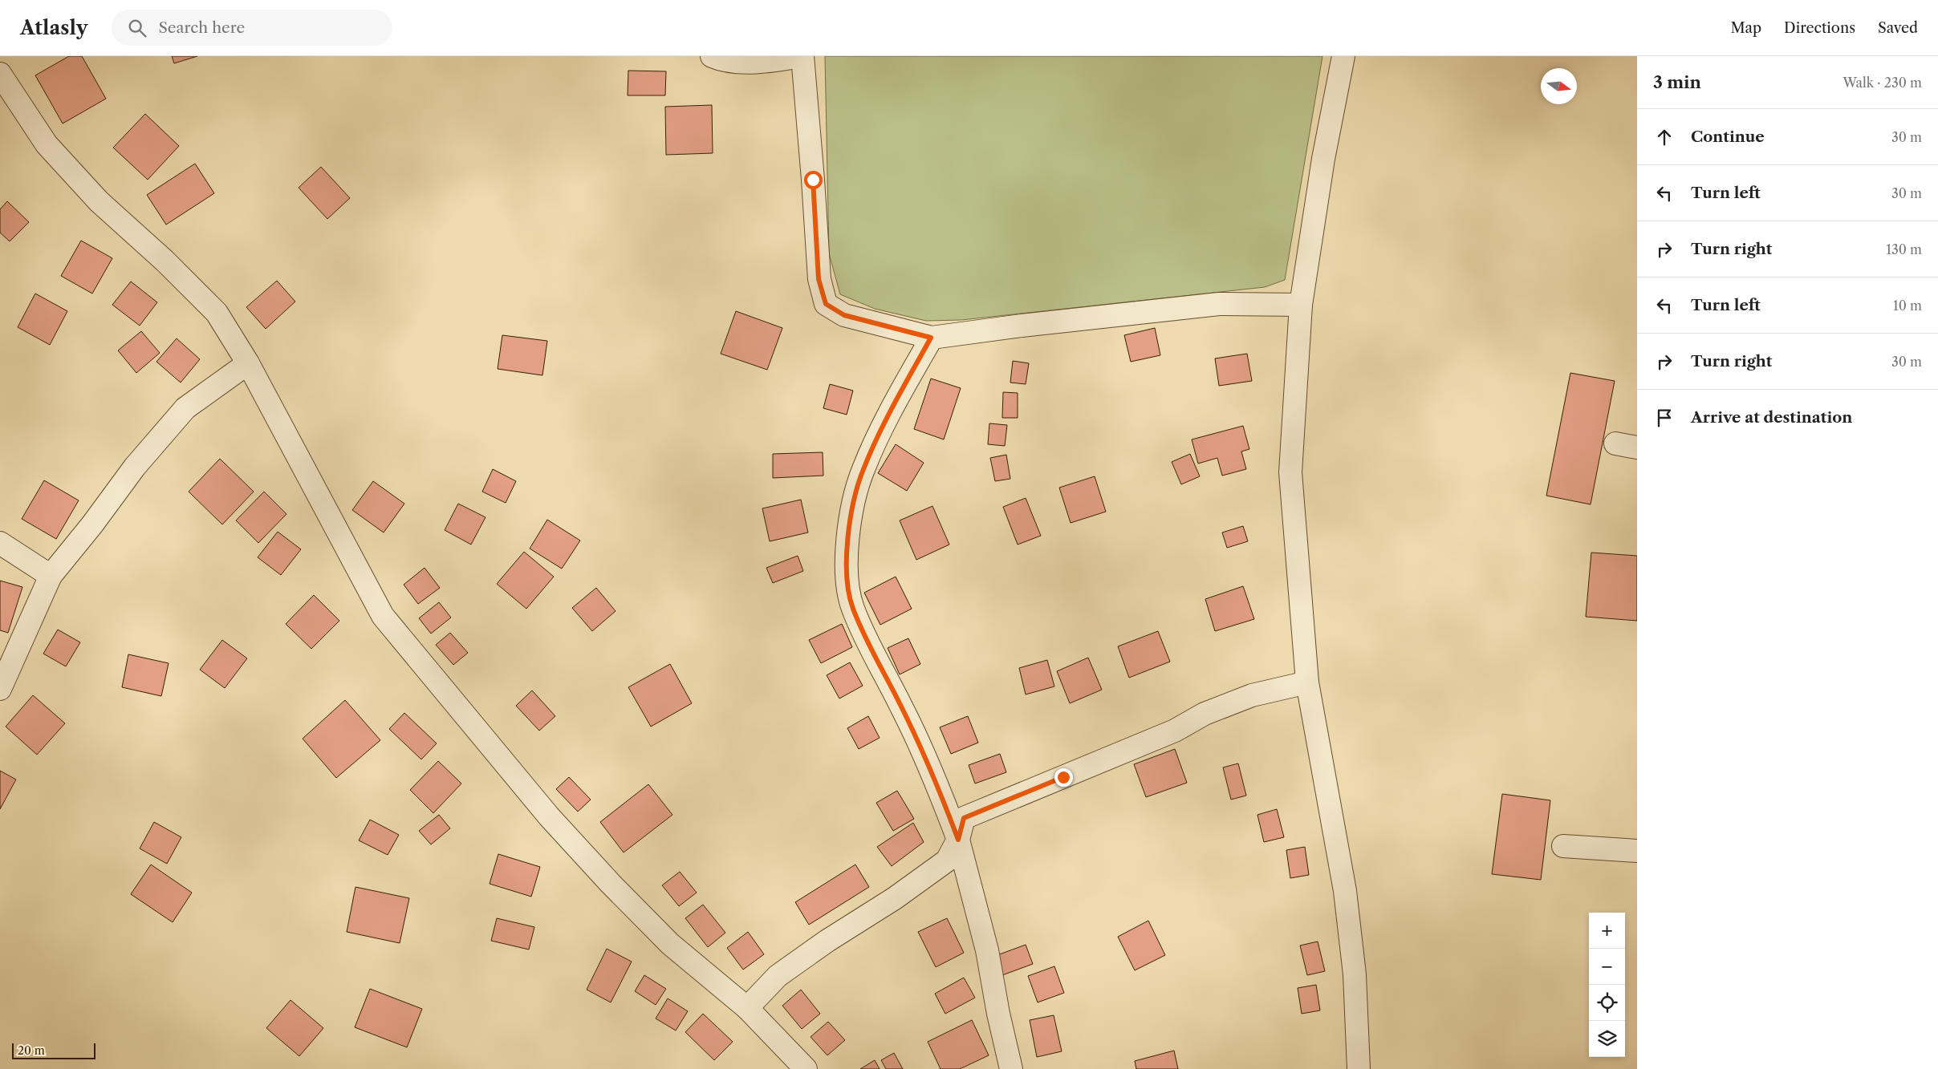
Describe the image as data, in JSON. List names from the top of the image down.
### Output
{
  "scale_bar": "20 m",
  "north": "right",
  "page": {
    "header": "Atlasly",
    "search": "Search here",
    "nav": ["Map", "Directions", "Saved"],
    "heading": ["3 min", "Walk · 230 m"],
    "list": [
      ["Continue", "30 m"],
      ["Turn left", "30 m"],
      ["Turn right", "130 m"],
      ["Turn left", "10 m"],
      ["Turn right", "30 m"],
      "Arrive at destination"
    ],
    "map_buttons": ["+", "−"],
    "scale": "20 m"
  }
}
